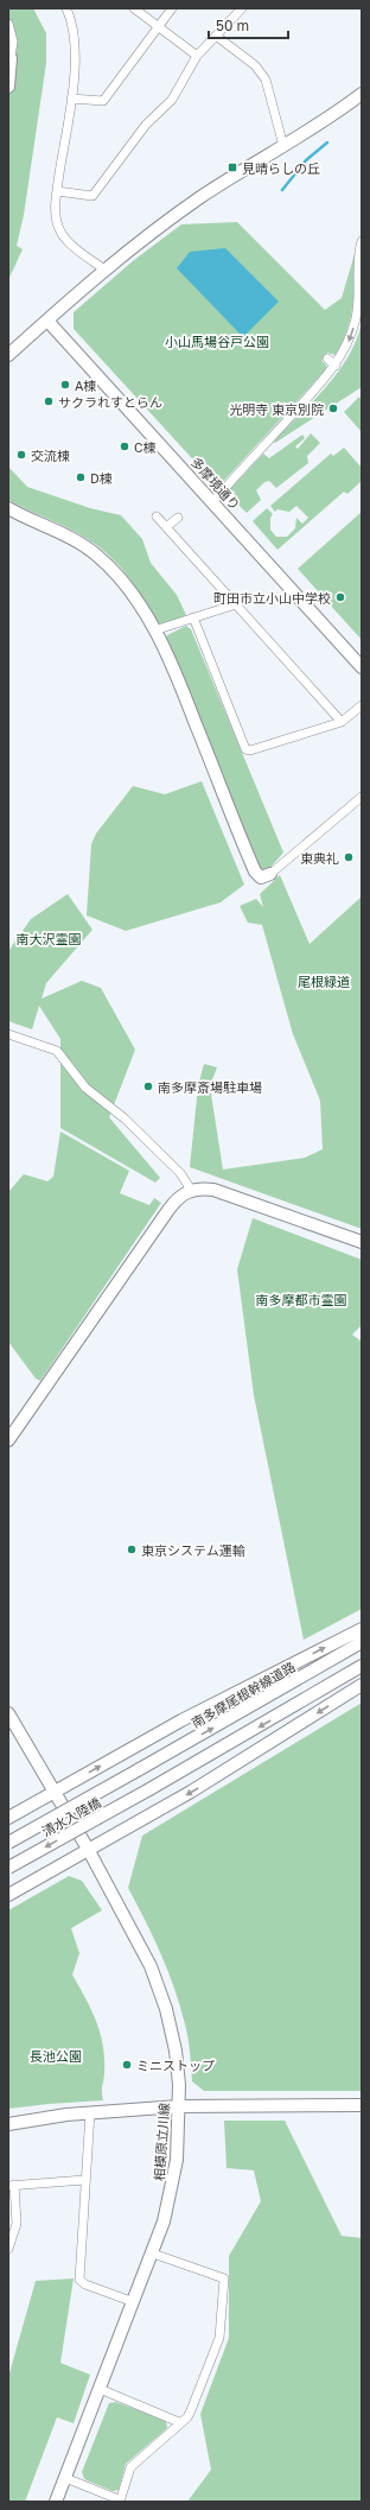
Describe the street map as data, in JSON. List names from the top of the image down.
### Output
{
  "streets": {
    "main road": [
      "多摩境通り",
      "南多摩尾根幹線道路",
      "清水入陸橋",
      "相模原立川線"
    ]
  },
  "crossings": [
    ["南多摩尾根幹線道路", "清水入陸橋"]
  ],
  "parks": [
    "小山馬場谷戸公園",
    "南大沢霊園",
    "尾根緑道",
    "南多摩都市霊園",
    "長池公園"
  ],
  "places": {
    "transit": ["見晴らしの丘"],
    "other": [
      "A棟",
      "サクラれすとらん",
      "光明寺 東京別院",
      "C棟",
      "交流棟",
      "D棟",
      "町田市立小山中学校",
      "東典礼",
      "南多摩斎場駐車場",
      "東京システム運輸",
      "ミニストップ"
    ]
  },
  "scale_bar": "50 m"
}
